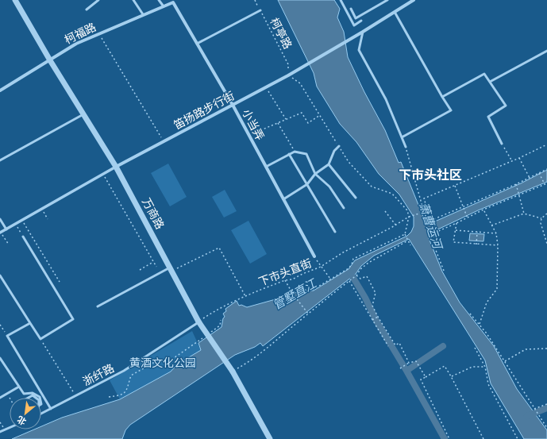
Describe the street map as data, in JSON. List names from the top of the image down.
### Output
{
  "streets": {
    "street": [
      "柯福路",
      "笛扬路步行街",
      "小当弄",
      "万商路"
    ],
    "lane": ["浙纤路"],
    "path": ["柯亭路", "下市头直街"]
  },
  "crossings": [
    ["柯福路", "小当弄"],
    ["柯福路", "万商路"],
    ["柯亭路", "笛扬路步行街"],
    ["笛扬路步行街", "小当弄"],
    ["笛扬路步行街", "万商路"],
    ["万商路", "下市头直街"],
    ["万商路", "浙纤路"],
    ["下市头直街", "浙纤路"]
  ],
  "districts": ["下市头社区"],
  "water": ["萧曹运河", "管墅直江"],
  "parks": ["黄酒文化公园"],
  "north": "bottom left"
}
